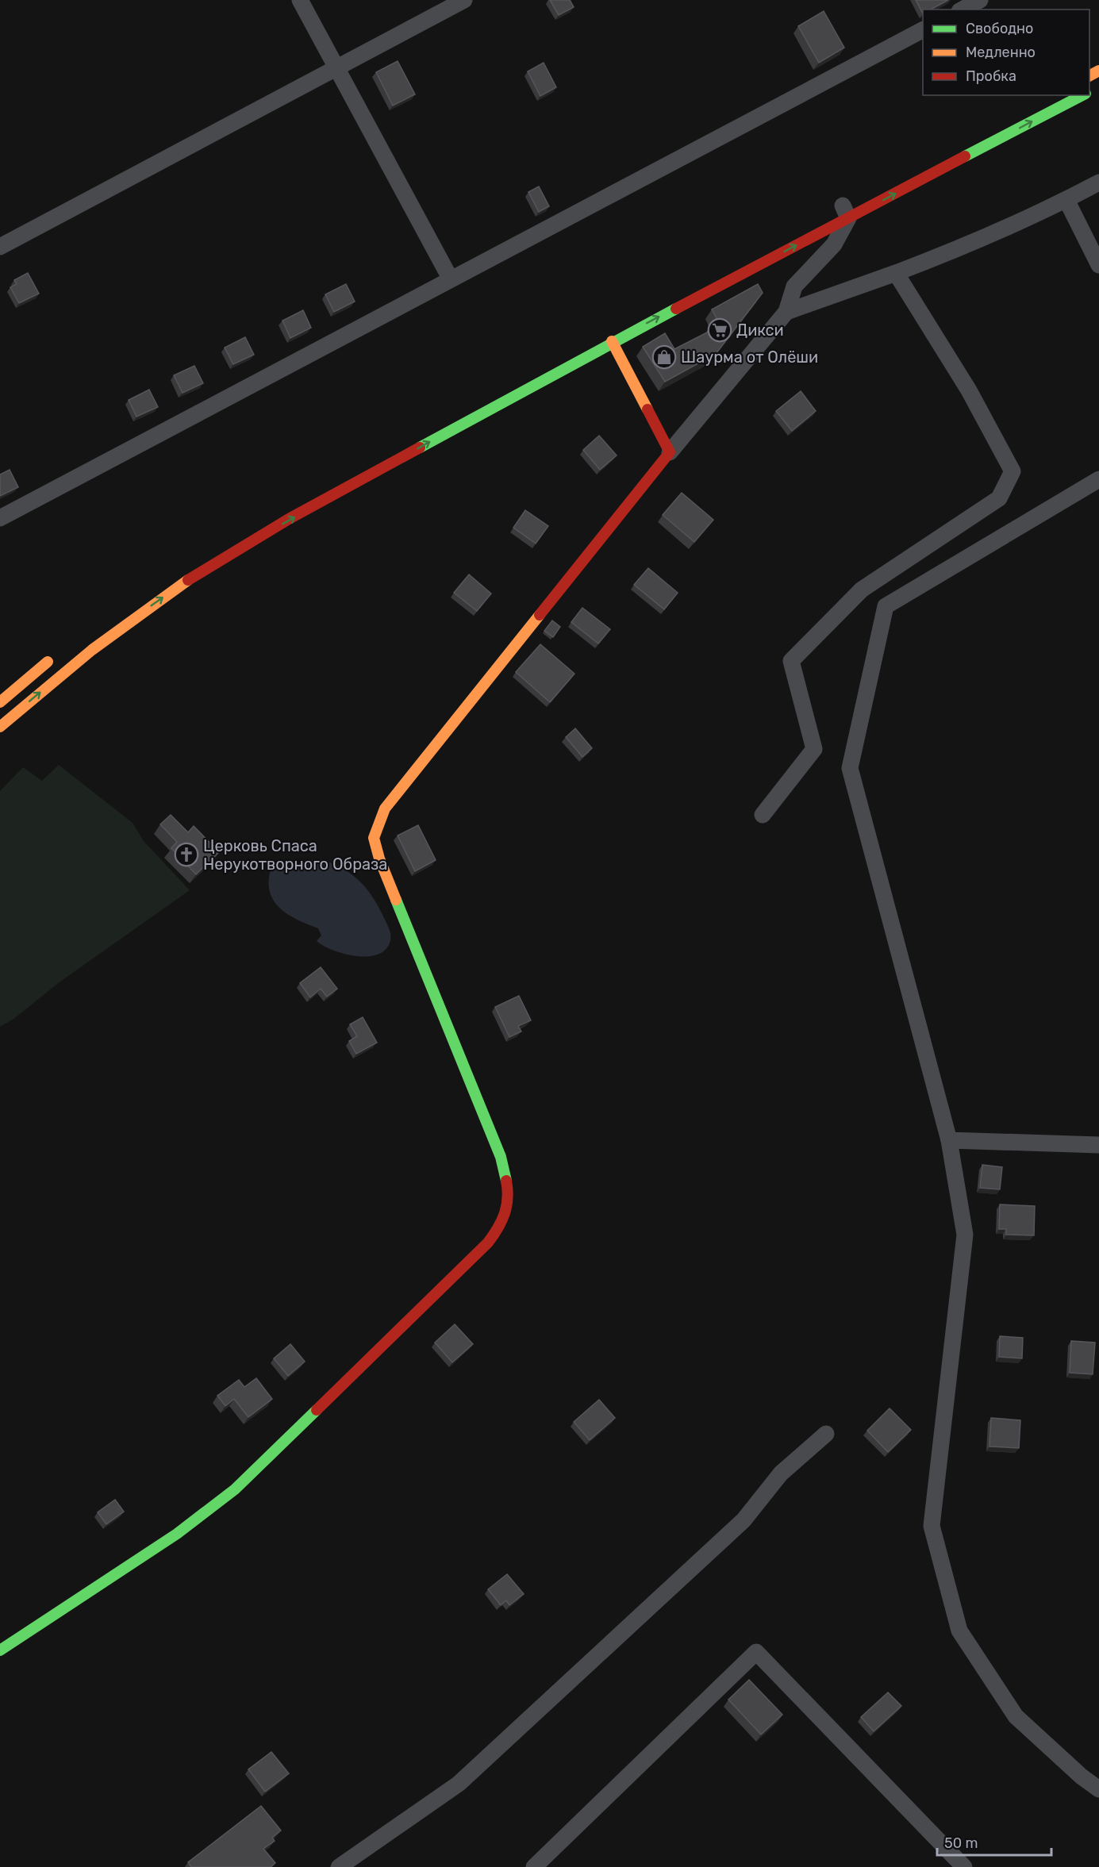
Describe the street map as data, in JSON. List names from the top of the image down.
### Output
{
  "places": {
    "supermarket": ["Дикси"],
    "shop": ["Шаурма от Олёши"],
    "church": ["Церковь Спаса Нерукотворного Образа"]
  },
  "legend": ["Свободно", "Медленно", "Пробка"],
  "scale_bar": "50 m"
}
